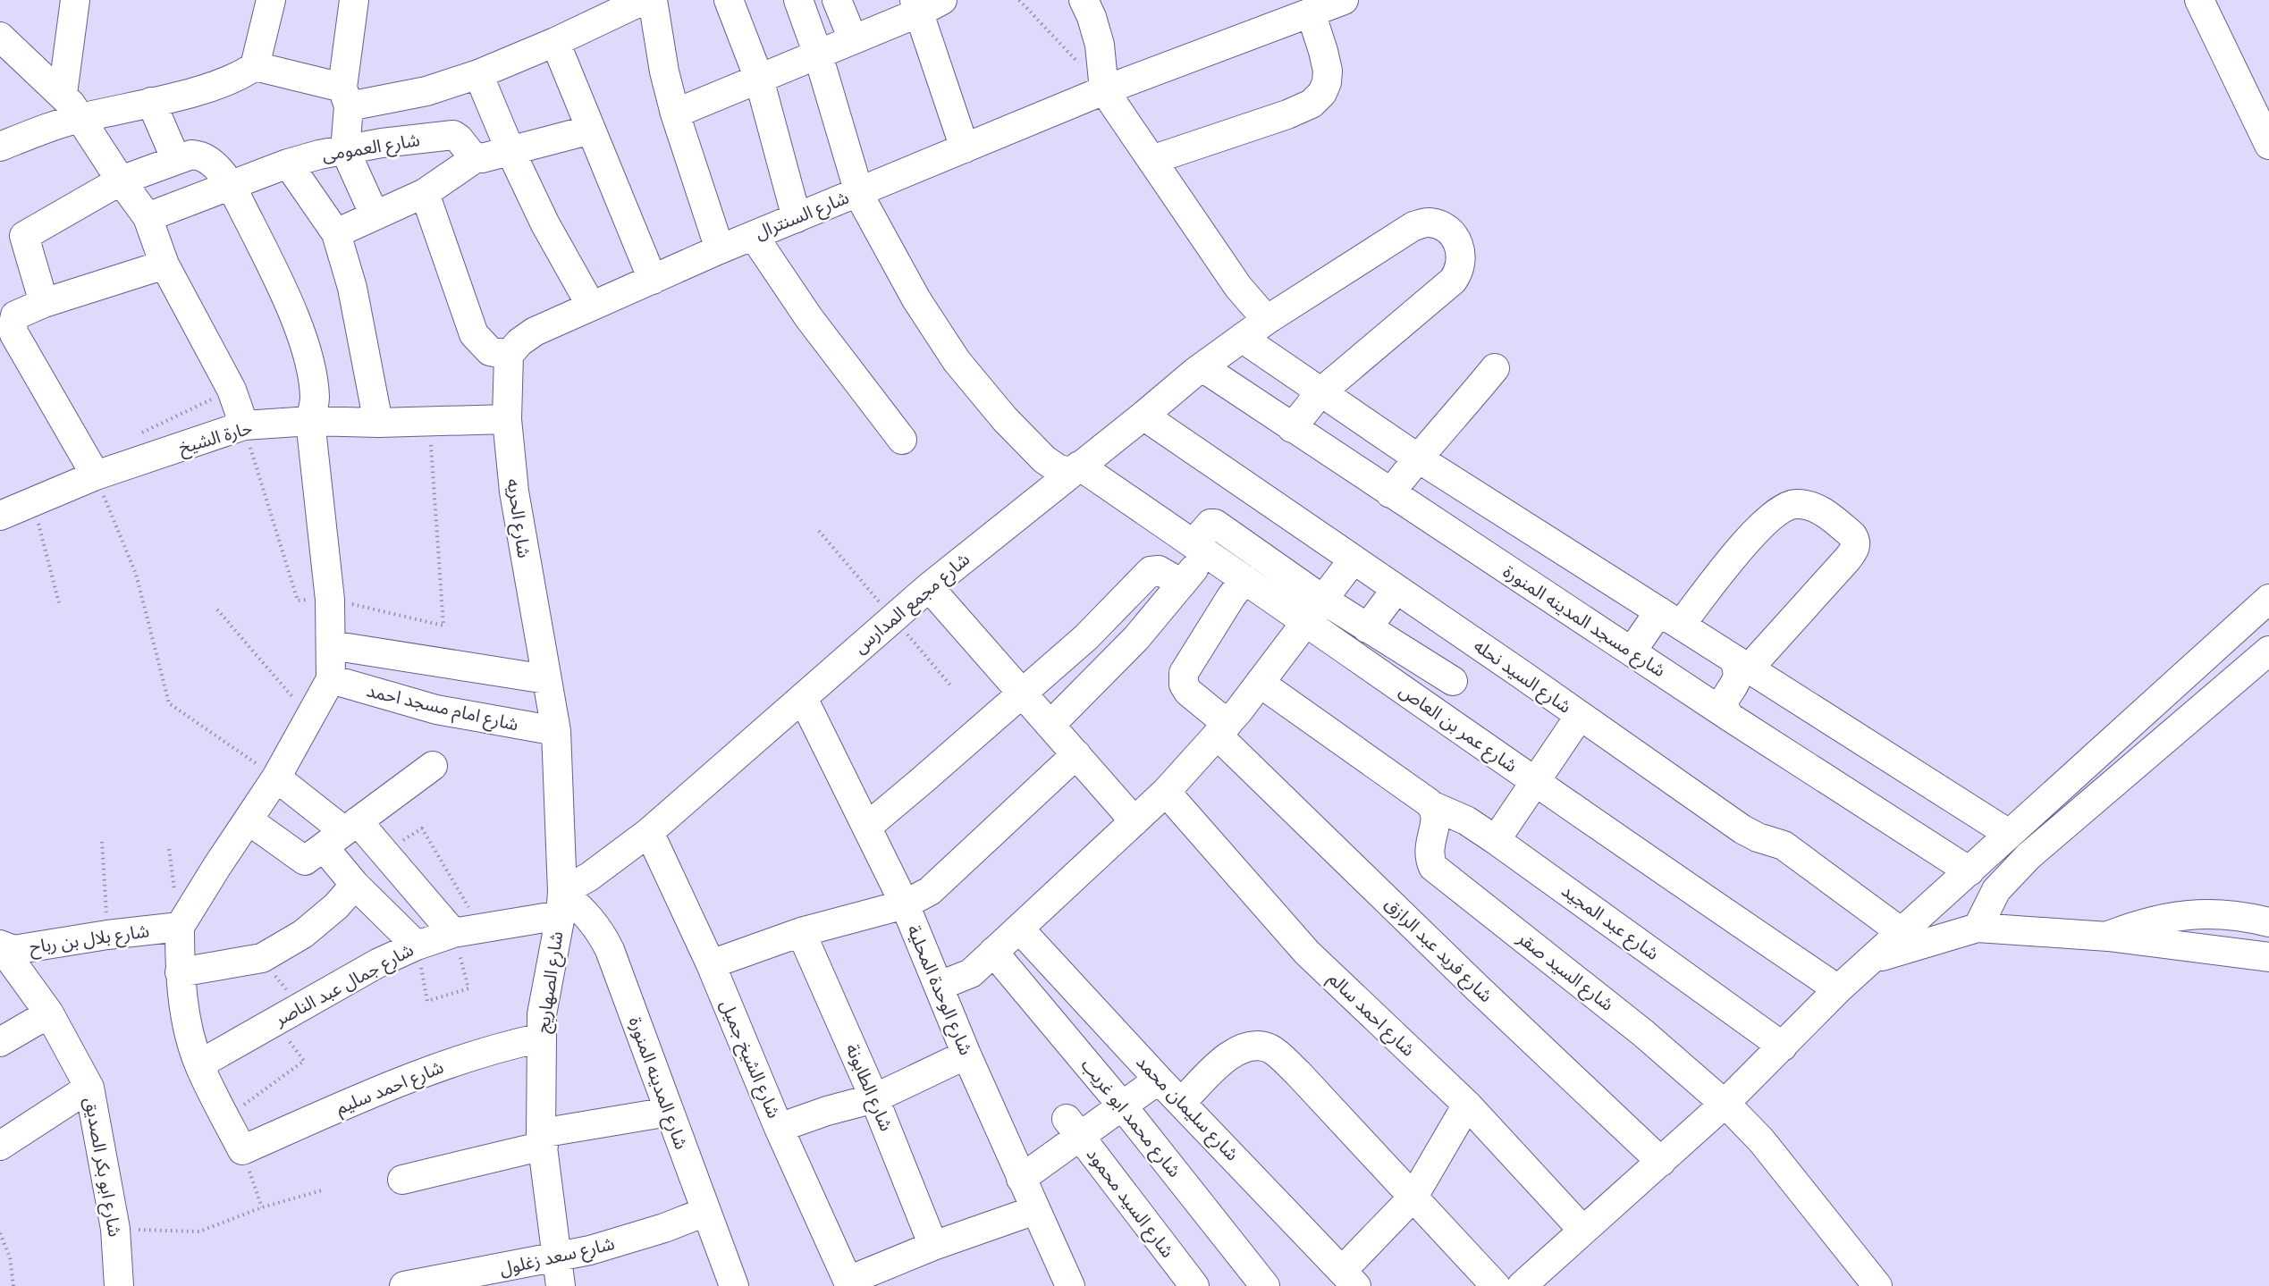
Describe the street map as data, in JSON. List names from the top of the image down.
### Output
{
  "streets": {
    "street": [
      "شارع العمومى",
      "شارع السنترال",
      "حارة الشيخ",
      "شارع الحريه",
      "شارع مجمع المدارس",
      "شارع مسجد المدينه المنورة",
      "شارع السيد نحله",
      "شارع امام مسجد احمد",
      "شارع عمر بن العاص",
      "شارع عبد المجيد",
      "شارع بلال بن رباح",
      "شارع فريد عبد الرازق",
      "شارع السيد صقر",
      "شارع الصهاريج",
      "شارع جمال عبد الناصر",
      "شارع الوحدة المحلية",
      "شارع احمد سالم",
      "شارع الشيخ جميل",
      "شارع المدينه المنورة",
      "شارع احمد سليم",
      "شارع الطابونة",
      "شارع سليمان محمد",
      "شارع محمد ابو غريب",
      "شارع ابو بكر الصديق",
      "شارع السيد محمود",
      "شارع سعد زغلول"
    ]
  },
  "crossings": [
    ["شارع السنترال", "شارع الحريه"],
    ["شارع السنترال", "شارع عمر بن العاص"],
    ["حارة الشيخ", "شارع الحريه"],
    ["شارع الحريه", "شارع الصهاريج"],
    ["شارع مجمع المدارس", "شارع مسجد المدينه المنورة"],
    ["شارع مجمع المدارس", "شارع السيد نحله"],
    ["شارع مجمع المدارس", "شارع عمر بن العاص"],
    ["شارع مجمع المدارس", "شارع الصهاريج"],
    ["شارع مجمع المدارس", "شارع جمال عبد الناصر"],
    ["شارع مجمع المدارس", "شارع الوحدة المحلية"],
    ["شارع مجمع المدارس", "شارع الشيخ جميل"],
    ["شارع مجمع المدارس", "شارع المدينه المنورة"],
    ["شارع امام مسجد احمد", "شارع الصهاريج"],
    ["شارع عمر بن العاص", "شارع فريد عبد الرازق"],
    ["شارع عبد المجيد", "شارع السيد صقر"],
    ["شارع بلال بن رباح", "شارع ابو بكر الصديق"],
    ["شارع الصهاريج", "شارع جمال عبد الناصر"],
    ["شارع الصهاريج", "شارع المدينه المنورة"],
    ["شارع الصهاريج", "شارع احمد سليم"],
    ["شارع الصهاريج", "شارع سعد زغلول"],
    ["شارع جمال عبد الناصر", "شارع المدينه المنورة"],
    ["شارع المدينه المنورة", "شارع سعد زغلول"]
  ]
}
